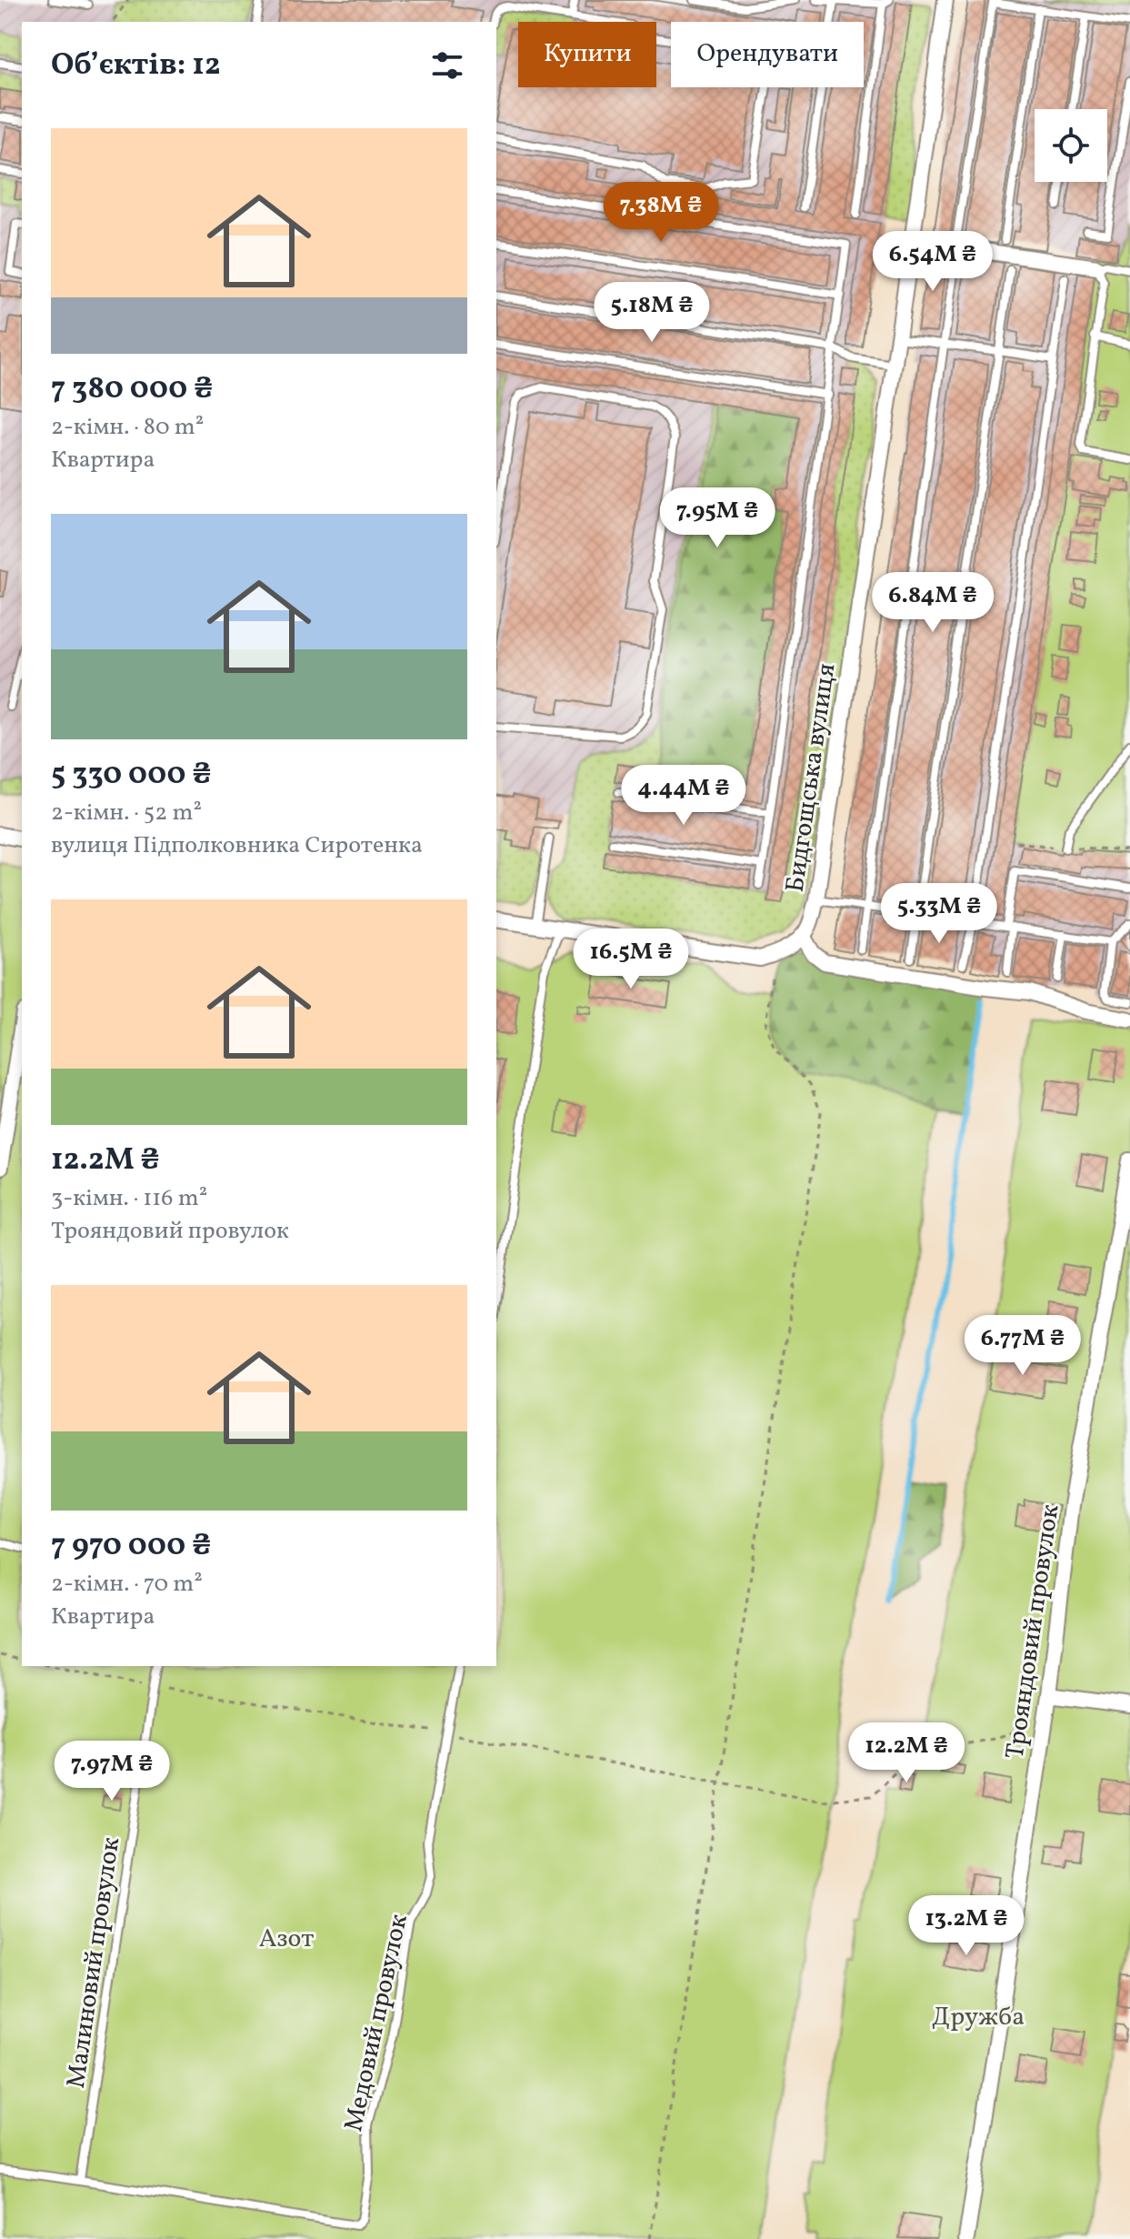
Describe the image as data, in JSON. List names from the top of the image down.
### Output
{
  "streets": {
    "street": ["Бидгощська вулиця", "Трояндовий провулок"],
    "lane": ["Малиновий провулок", "Медовий провулок"]
  },
  "crossings": [
    ["Малиновий провулок", "Медовий провулок"]
  ],
  "parks": ["Азот", "Дружба"],
  "page": {
    "chip": ["Купити", "Орендувати"],
    "heading": "Об’єктів: 12",
    "list": [
      {
        "name": "7 380 000 ₴",
        "note": "2-кімн. · 80 m² · Квартира"
      },
      {
        "name": "5 330 000 ₴",
        "note": "2-кімн. · 52 m² · вулиця Підполковника Сиротенка"
      },
      {
        "name": "12.2M ₴",
        "note": "3-кімн. · 116 m² · Трояндовий провулок"
      },
      {
        "name": "7 970 000 ₴",
        "note": "2-кімн. · 70 m² · Квартира"
      }
    ],
    "price": [
      "7.38M ₴",
      "6.54M ₴",
      "5.18M ₴",
      "7.95M ₴",
      "6.84M ₴",
      "4.44M ₴",
      "5.33M ₴",
      "16.5M ₴",
      "6.77M ₴",
      "12.2M ₴",
      "7.97M ₴",
      "13.2M ₴"
    ]
  }
}
